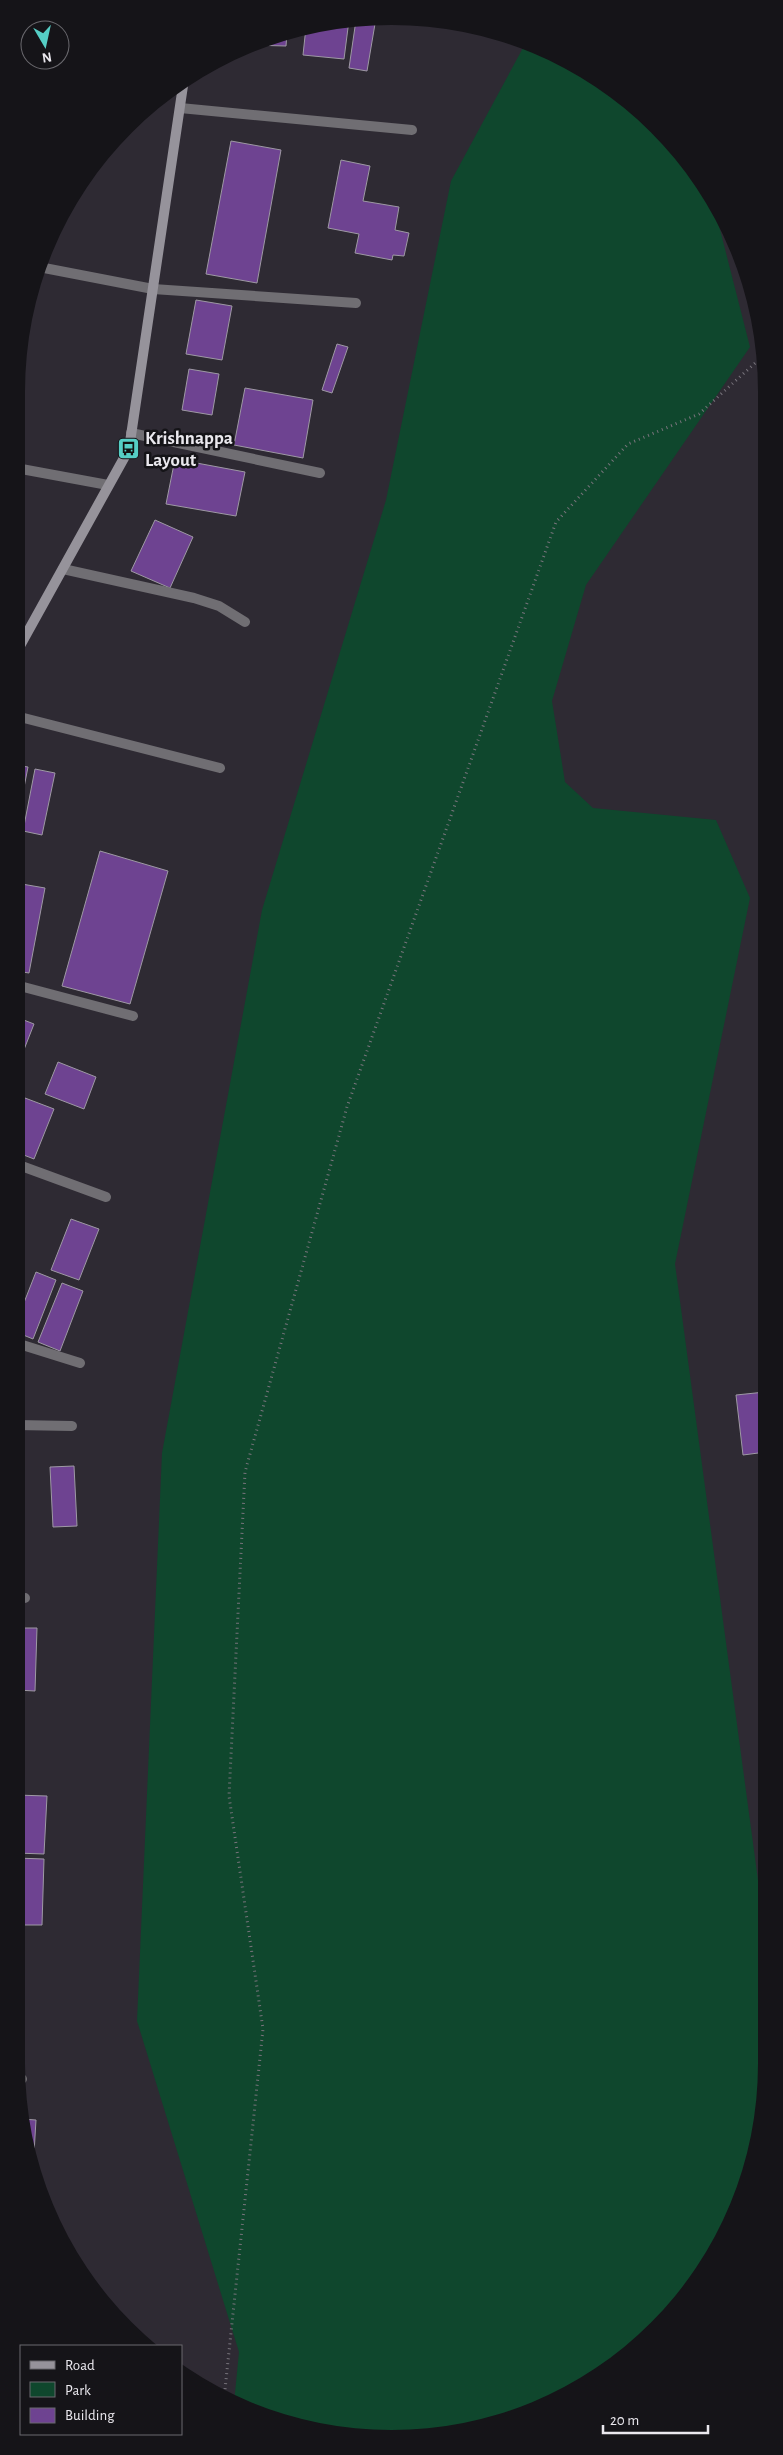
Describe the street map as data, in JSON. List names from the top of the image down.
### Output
{
  "places": {
    "bus stop": ["Krishnappa Layout"]
  },
  "legend": ["Road", "Park", "Building"],
  "scale_bar": "20 m",
  "north": "bottom"
}
